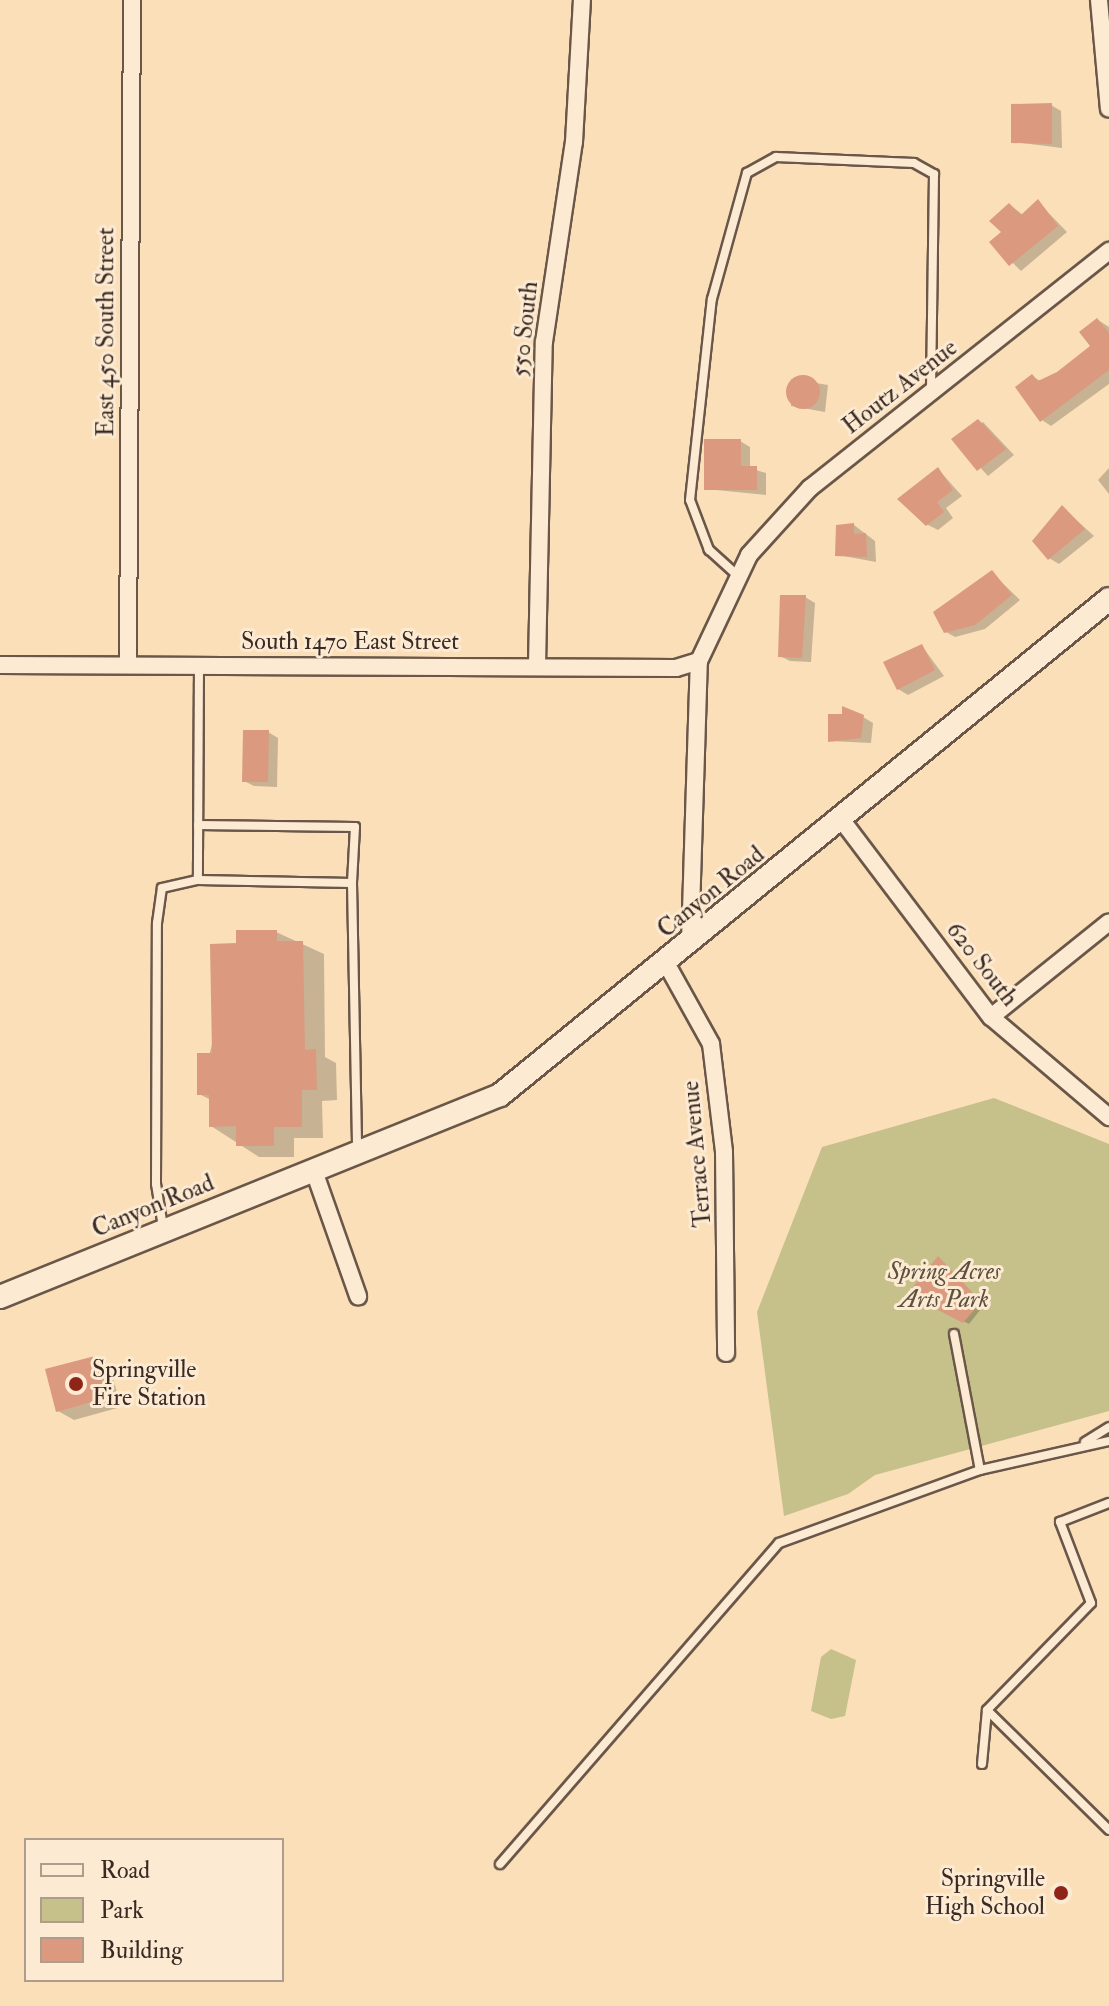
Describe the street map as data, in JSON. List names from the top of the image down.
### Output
{
  "streets": {
    "main road": ["Canyon Road"],
    "street": [
      "550 South",
      "East 450 South Street",
      "Houtz Avenue",
      "South 1470 East Street",
      "620 South",
      "Terrace Avenue"
    ]
  },
  "crossings": [
    ["550 South", "South 1470 East Street"],
    ["East 450 South Street", "South 1470 East Street"],
    ["Canyon Road", "620 South"],
    ["Canyon Road", "Terrace Avenue"]
  ],
  "parks": ["Spring Acres Arts Park"],
  "places": ["Springville Fire Station", "Springville High School"],
  "legend": ["Road", "Park", "Building"]
}
